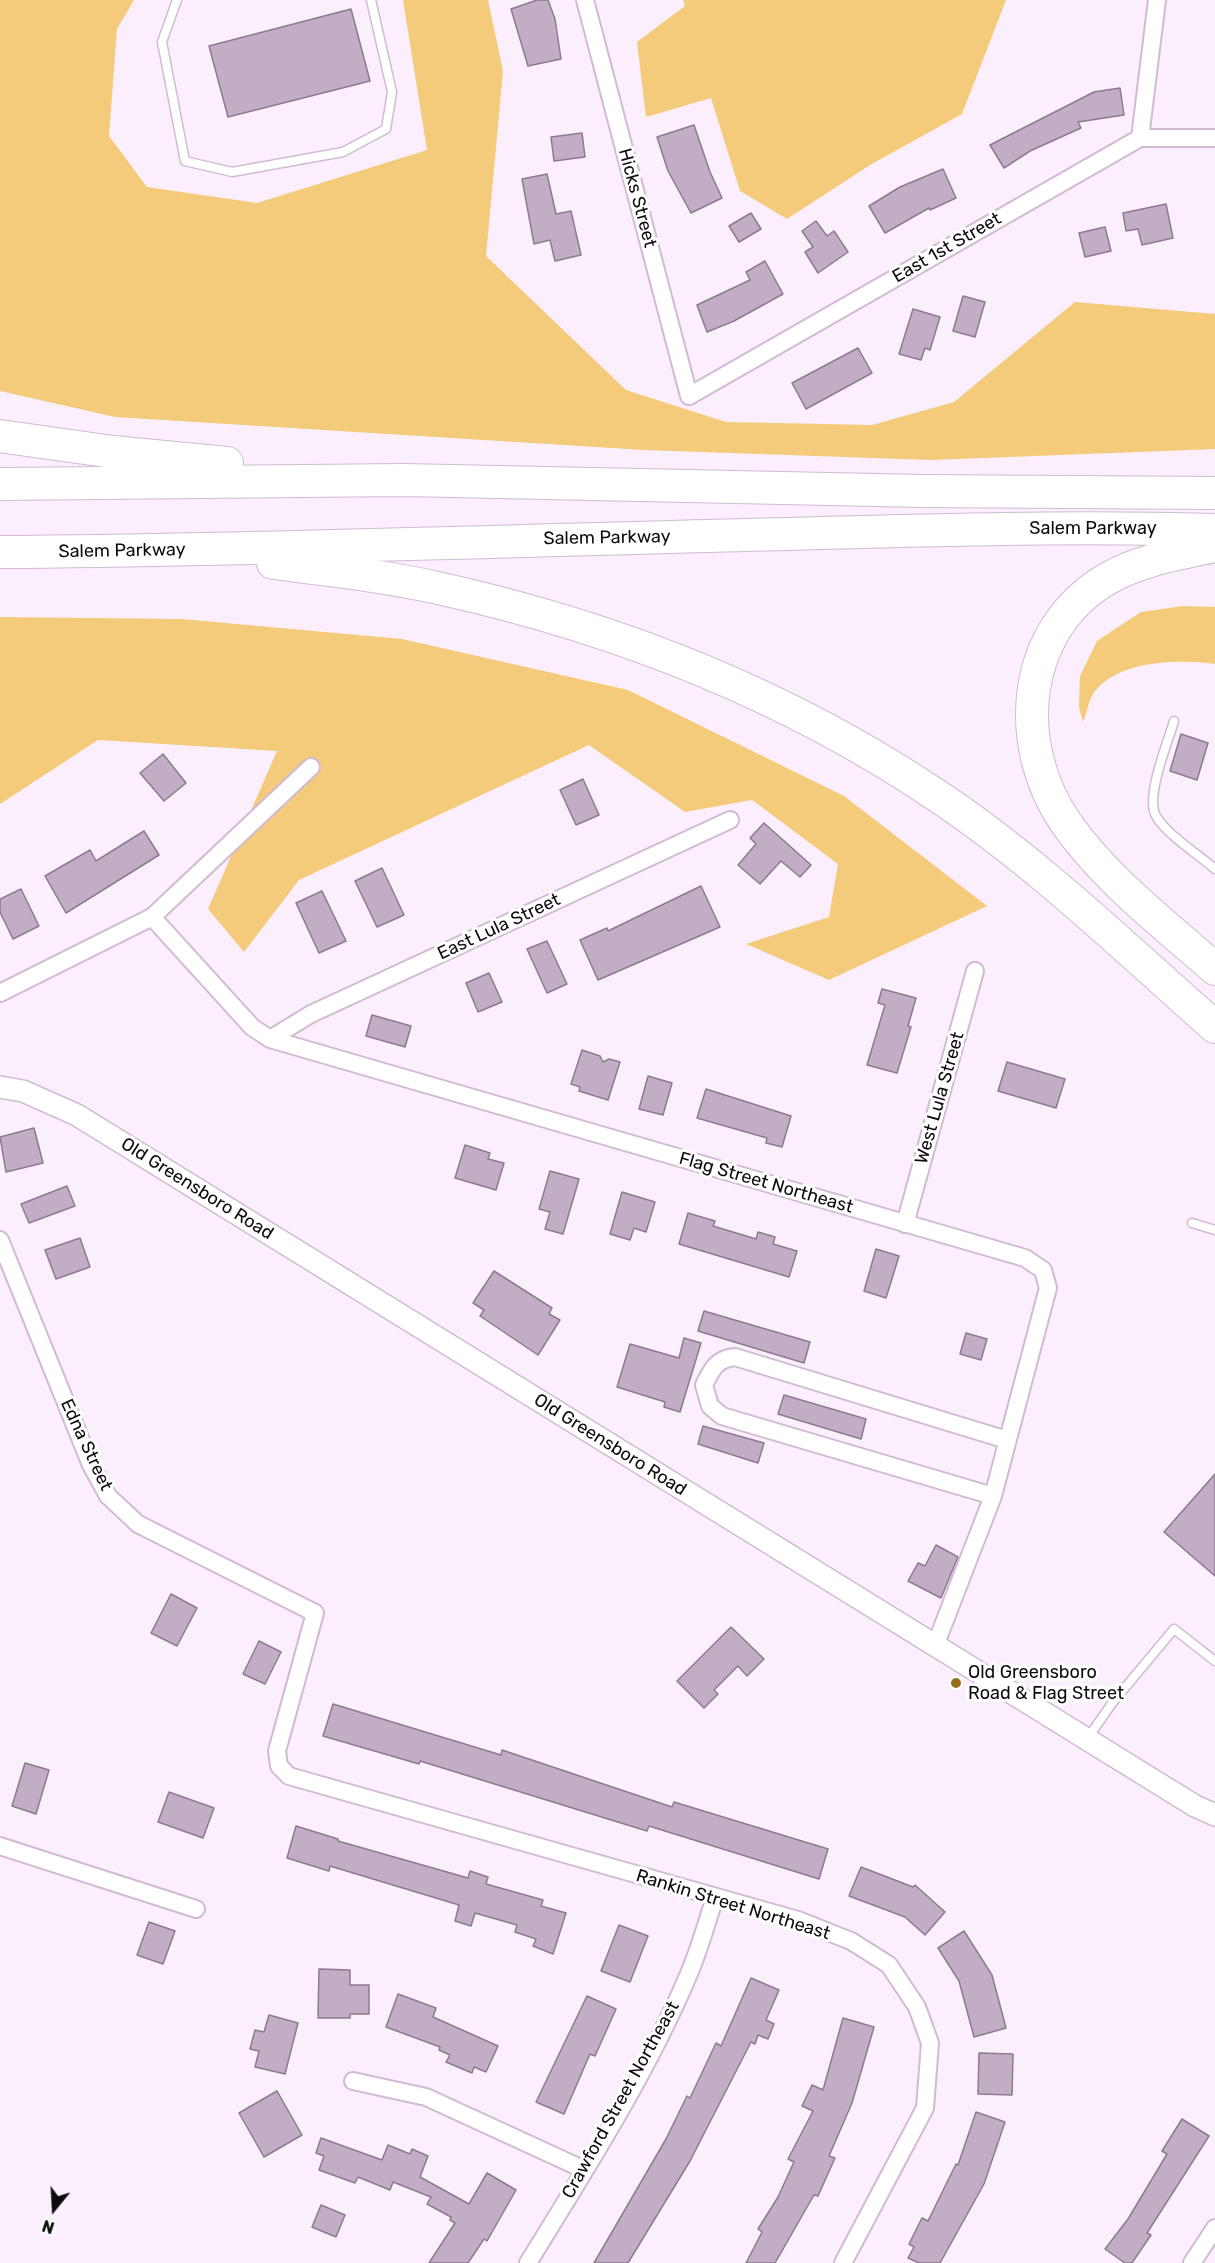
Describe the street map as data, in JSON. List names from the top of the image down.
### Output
{
  "streets": {
    "highway": ["Salem Parkway"],
    "street": [
      "Hicks Street",
      "East 1st Street",
      "East Lula Street",
      "West Lula Street",
      "Flag Street Northeast",
      "Old Greensboro Road",
      "Edna Street",
      "Rankin Street Northeast",
      "Crawford Street Northeast"
    ]
  },
  "crossings": [
    ["Hicks Street", "East 1st Street"],
    ["East Lula Street", "Flag Street Northeast"],
    ["West Lula Street", "Flag Street Northeast"],
    ["Flag Street Northeast", "Old Greensboro Road"],
    ["Edna Street", "Rankin Street Northeast"],
    ["Rankin Street Northeast", "Crawford Street Northeast"]
  ],
  "places": ["Old Greensboro Road & Flag Street"],
  "north": "bottom"
}
